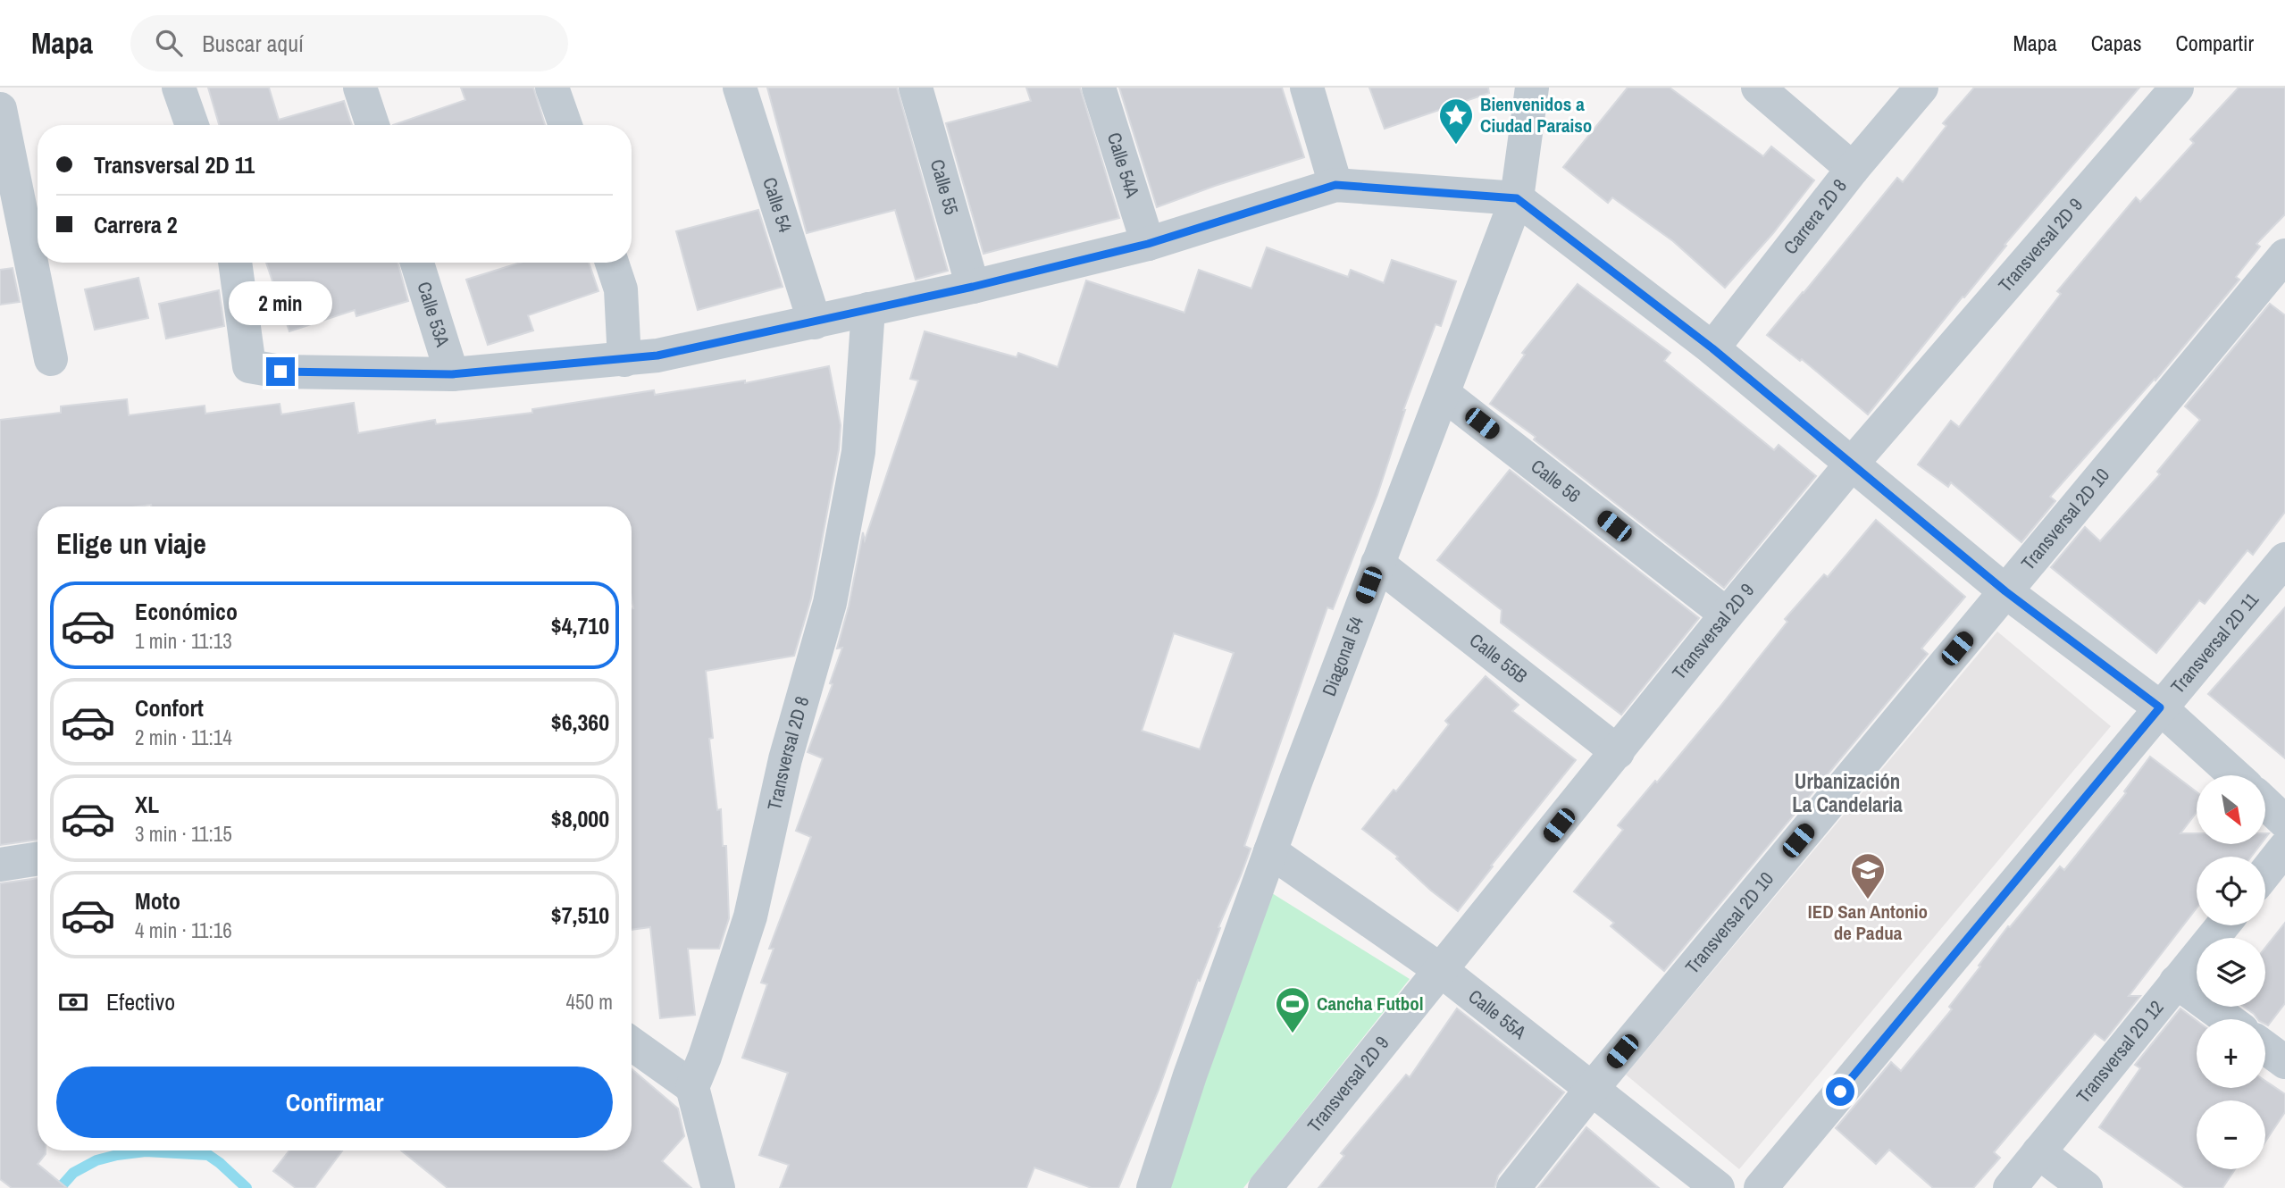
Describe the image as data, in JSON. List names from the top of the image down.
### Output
{
  "streets": {
    "street": [
      "Calle 54A",
      "Calle 55",
      "Calle 54",
      "Carrera 2D 8",
      "Transversal 2D 9",
      "Calle 53A",
      "Calle 56",
      "Transversal 2D 10",
      "Transversal 2D 11",
      "Diagonal 54",
      "Calle 55B",
      "Transversal 2D 8",
      "Calle 55A",
      "Transversal 2D 12"
    ]
  },
  "crossings": [
    ["Transversal 2D 9", "Calle 56"],
    ["Transversal 2D 9", "Calle 55B"],
    ["Transversal 2D 9", "Calle 55A"],
    ["Calle 56", "Diagonal 54"],
    ["Transversal 2D 10", "Calle 55A"],
    ["Diagonal 54", "Calle 55B"],
    ["Diagonal 54", "Calle 55A"]
  ],
  "districts": ["Urbanización La Candelaria"],
  "places": {
    "place": ["Bienvenidos a Ciudad Paraiso"],
    "school or university": ["IED San Antonio de Padua"],
    "sports": ["Cancha Futbol"]
  },
  "north": "bottom right",
  "page": {
    "header": "Mapa",
    "search": "Buscar aquí",
    "nav": ["Mapa", "Capas", "Compartir"],
    "banner": ["Transversal 2D 11", "Carrera 2"],
    "bubble": "2 min",
    "heading": "Elige un viaje",
    "list": [
      {
        "name": "Económico",
        "note": "1 min · 11:13",
        "value": "$4,710"
      },
      {
        "name": "Confort",
        "note": "2 min · 11:14",
        "value": "$6,360"
      },
      {
        "name": "XL",
        "note": "3 min · 11:15",
        "value": "$8,000"
      },
      {
        "name": "Moto",
        "note": "4 min · 11:16",
        "value": "$7,510"
      }
    ],
    "map_buttons": ["+", "−"],
    "pay": ["Efectivo", "450 m"],
    "buttons": "Confirmar"
  }
}
